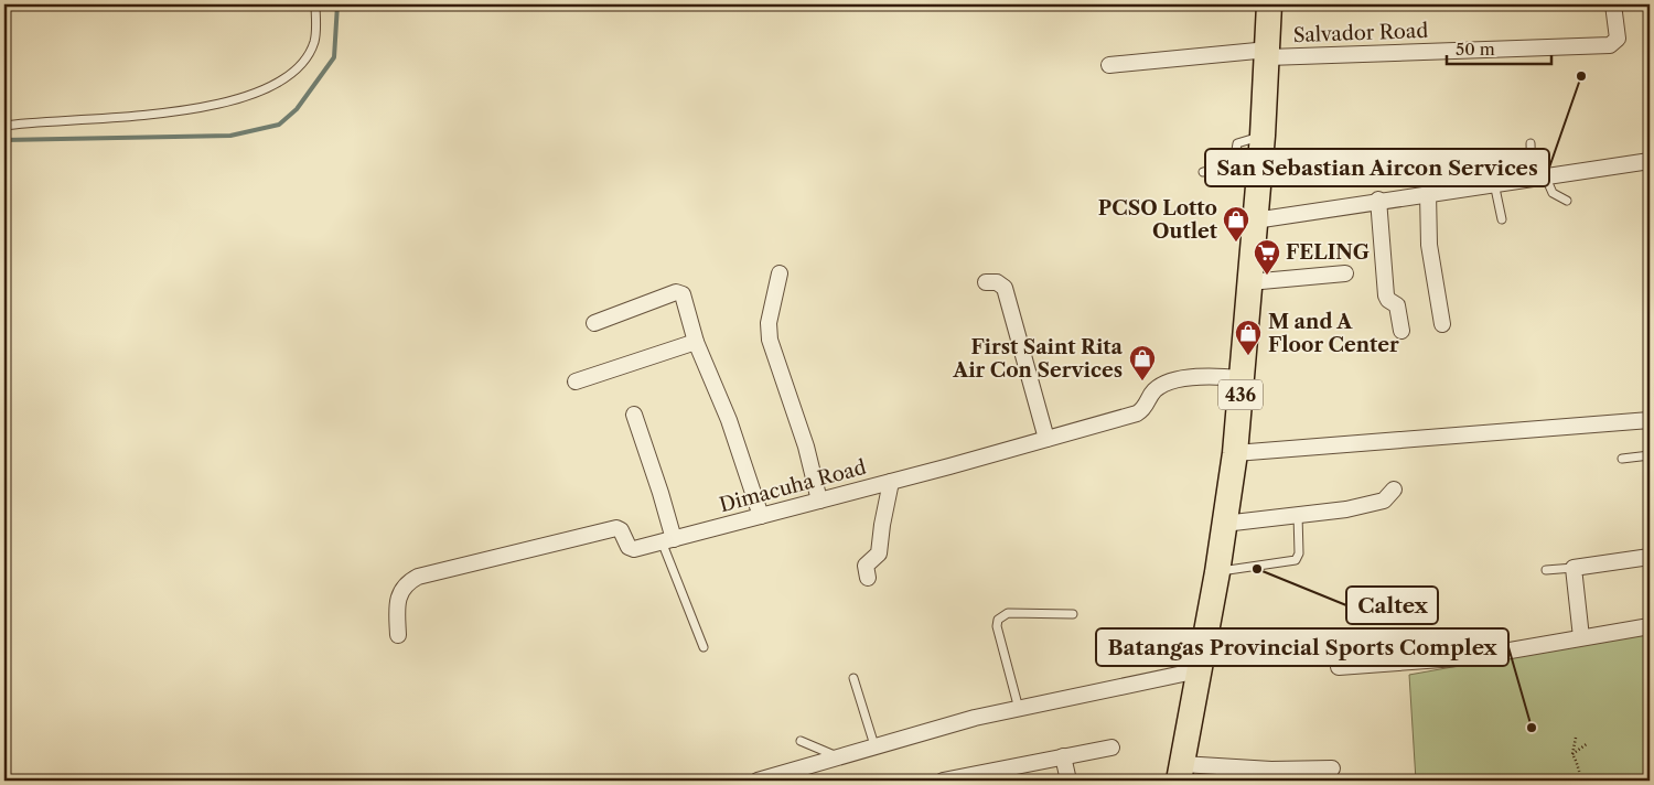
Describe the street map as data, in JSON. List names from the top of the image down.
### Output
{
  "streets": {
    "main road": ["436"],
    "street": ["Salvador Road", "Dimacuha Road"]
  },
  "crossings": [
    ["Salvador Road", "436"],
    ["436", "Dimacuha Road"]
  ],
  "places": {
    "other": ["San Sebastian Aircon Services", "Caltex", "Batangas Provincial Sports Complex"],
    "shop": ["PCSO Lotto Outlet", "M and A Floor Center", "First Saint Rita Air Con Services"],
    "supermarket": ["FELING"]
  },
  "scale_bar": "50 m"
}
